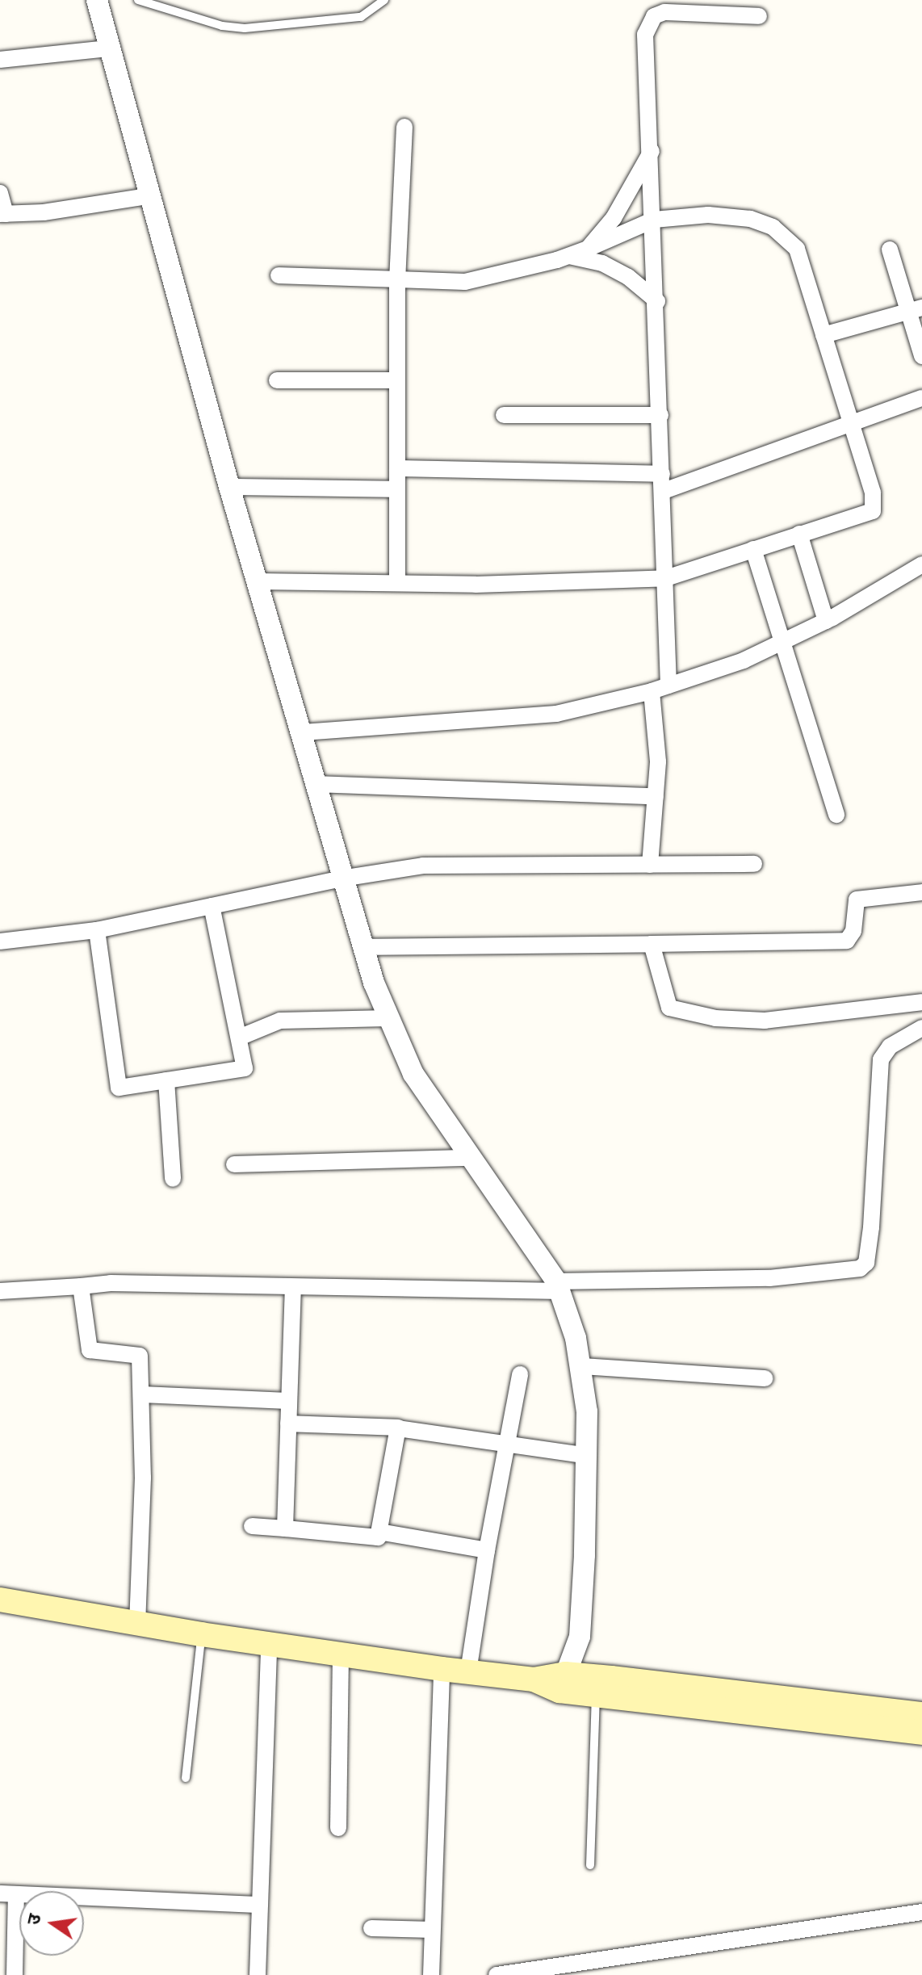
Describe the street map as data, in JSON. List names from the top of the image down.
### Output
{
  "north": "left"
}
